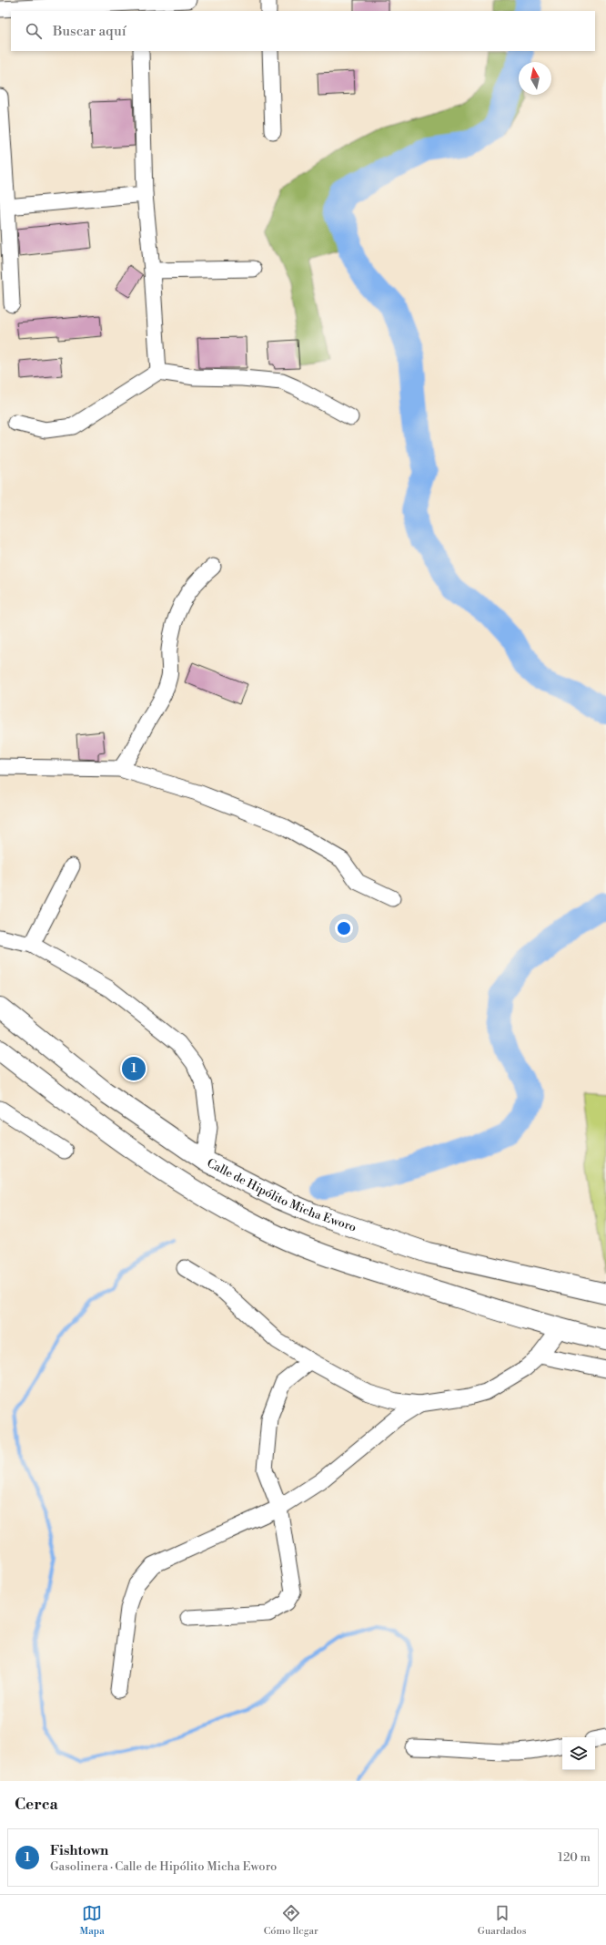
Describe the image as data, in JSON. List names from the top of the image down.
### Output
{
  "streets": {
    "main road": ["Calle de Hipólito Micha Eworo"]
  },
  "north": "top",
  "page": {
    "search": "Buscar aquí",
    "pins": "1",
    "heading": "Cerca",
    "list": [
      {
        "mark": "1",
        "name": "Fishtown",
        "note": "Gasolinera · Calle de Hipólito Micha Eworo",
        "value": "120 m"
      }
    ],
    "nav": ["Mapa", "Cómo llegar", "Guardados"]
  }
}
